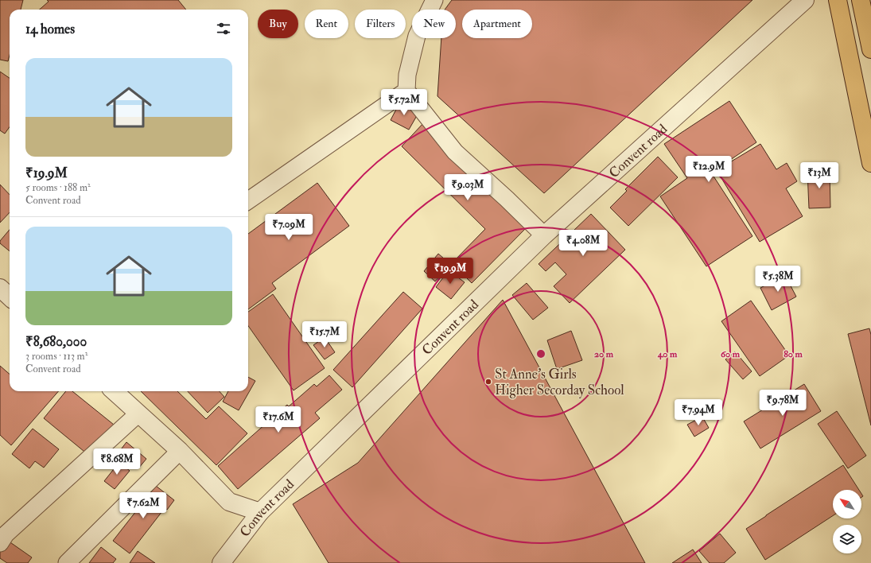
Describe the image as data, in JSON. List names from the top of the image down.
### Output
{
  "streets": {
    "street": ["Convent road"]
  },
  "places": ["St Anne's Girls Higher Secorday School"],
  "north": "top left",
  "page": {
    "chip": [
      "Buy",
      "Rent",
      "Filters",
      "New",
      "Apartment"
    ],
    "heading": "14 homes",
    "list": [
      {
        "name": "₹19.9M",
        "note": "5 rooms · 188 m² · Convent road"
      },
      {
        "name": "₹8,680,000",
        "note": "3 rooms · 113 m² · Convent road"
      }
    ],
    "price": [
      "₹5.72M",
      "₹12.9M",
      "₹13M",
      "₹9.03M",
      "₹7.09M",
      "₹4.08M",
      "₹19.9M",
      "₹5.38M",
      "₹15.7M",
      "₹9.78M",
      "₹7.94M",
      "₹17.6M",
      "₹8.68M",
      "₹7.62M"
    ]
  },
  "rings": [
    "20 m",
    "40 m",
    "60 m",
    "80 m"
  ]
}
